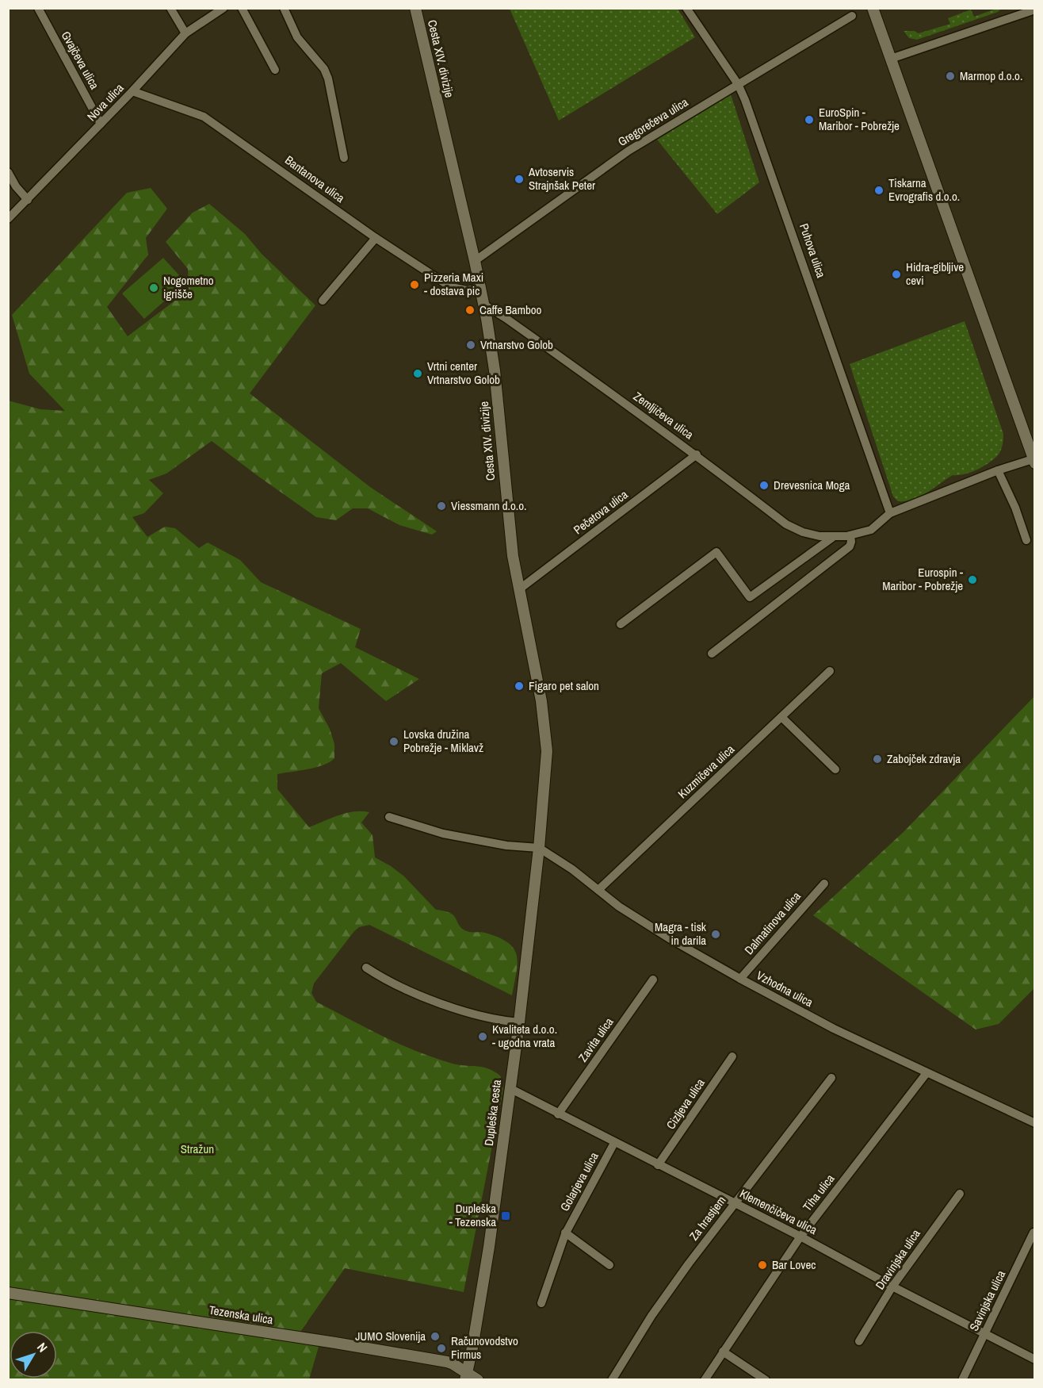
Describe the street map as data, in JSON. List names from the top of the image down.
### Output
{
  "streets": {
    "street": [
      "Cesta XIV. divizije",
      "Gvajčeva ulica",
      "Nova ulica",
      "Gregorečeva ulica",
      "Bantanova ulica",
      "Puhova ulica",
      "Zemljičeva ulica",
      "Pečetova ulica",
      "Kuzmičeva ulica",
      "Dalmatinova ulica",
      "Vzhodna ulica",
      "Zavita ulica",
      "Cizljeva ulica",
      "Dupleška cesta",
      "Golarjeva ulica",
      "Tiha ulica",
      "Klemenčičeva ulica",
      "Za hrastjem",
      "Dravinjska ulica",
      "Savinjska ulica",
      "Tezenska ulica"
    ]
  },
  "crossings": [
    ["Cesta XIV. divizije", "Gregorečeva ulica"],
    ["Cesta XIV. divizije", "Bantanova ulica"],
    ["Cesta XIV. divizije", "Zemljičeva ulica"],
    ["Cesta XIV. divizije", "Pečetova ulica"],
    ["Cesta XIV. divizije", "Vzhodna ulica"],
    ["Cesta XIV. divizije", "Dupleška cesta"],
    ["Gvajčeva ulica", "Nova ulica"],
    ["Nova ulica", "Bantanova ulica"],
    ["Gregorečeva ulica", "Puhova ulica"],
    ["Puhova ulica", "Zemljičeva ulica"],
    ["Zemljičeva ulica", "Pečetova ulica"],
    ["Kuzmičeva ulica", "Vzhodna ulica"],
    ["Dalmatinova ulica", "Vzhodna ulica"],
    ["Vzhodna ulica", "Dupleška cesta"],
    ["Vzhodna ulica", "Tiha ulica"],
    ["Zavita ulica", "Klemenčičeva ulica"],
    ["Cizljeva ulica", "Klemenčičeva ulica"],
    ["Dupleška cesta", "Klemenčičeva ulica"],
    ["Dupleška cesta", "Tezenska ulica"],
    ["Golarjeva ulica", "Klemenčičeva ulica"],
    ["Tiha ulica", "Klemenčičeva ulica"],
    ["Klemenčičeva ulica", "Za hrastjem"],
    ["Klemenčičeva ulica", "Dravinjska ulica"],
    ["Klemenčičeva ulica", "Savinjska ulica"]
  ],
  "parks": ["Stražun"],
  "places": {
    "other": [
      "Marmop d.o.o.",
      "EuroSpin - Maribor - Pobrežje",
      "Avtoservis Strajnšak Peter",
      "Tiskarna Evrografis d.o.o.",
      "Hidra-gibljive cevi",
      "Pizzeria Maxi - dostava pic",
      "Nogometno igrišče",
      "Caffe Bamboo",
      "Vrtnarstvo Golob",
      "Vrtni center Vrtnarstvo Golob",
      "Drevesnica Moga",
      "Viessmann d.o.o.",
      "Eurospin - Maribor - Pobrežje",
      "Figaro pet salon",
      "Lovska družina Pobrežje - Miklavž",
      "Zabojček zdravja",
      "Magra - tisk in darila",
      "Kvaliteta d.o.o. - ugodna vrata",
      "Bar Lovec",
      "JUMO Slovenija",
      "Računovodstvo Firmus"
    ],
    "transit": ["Dupleška - Tezenska"]
  },
  "north": "top right"
}
